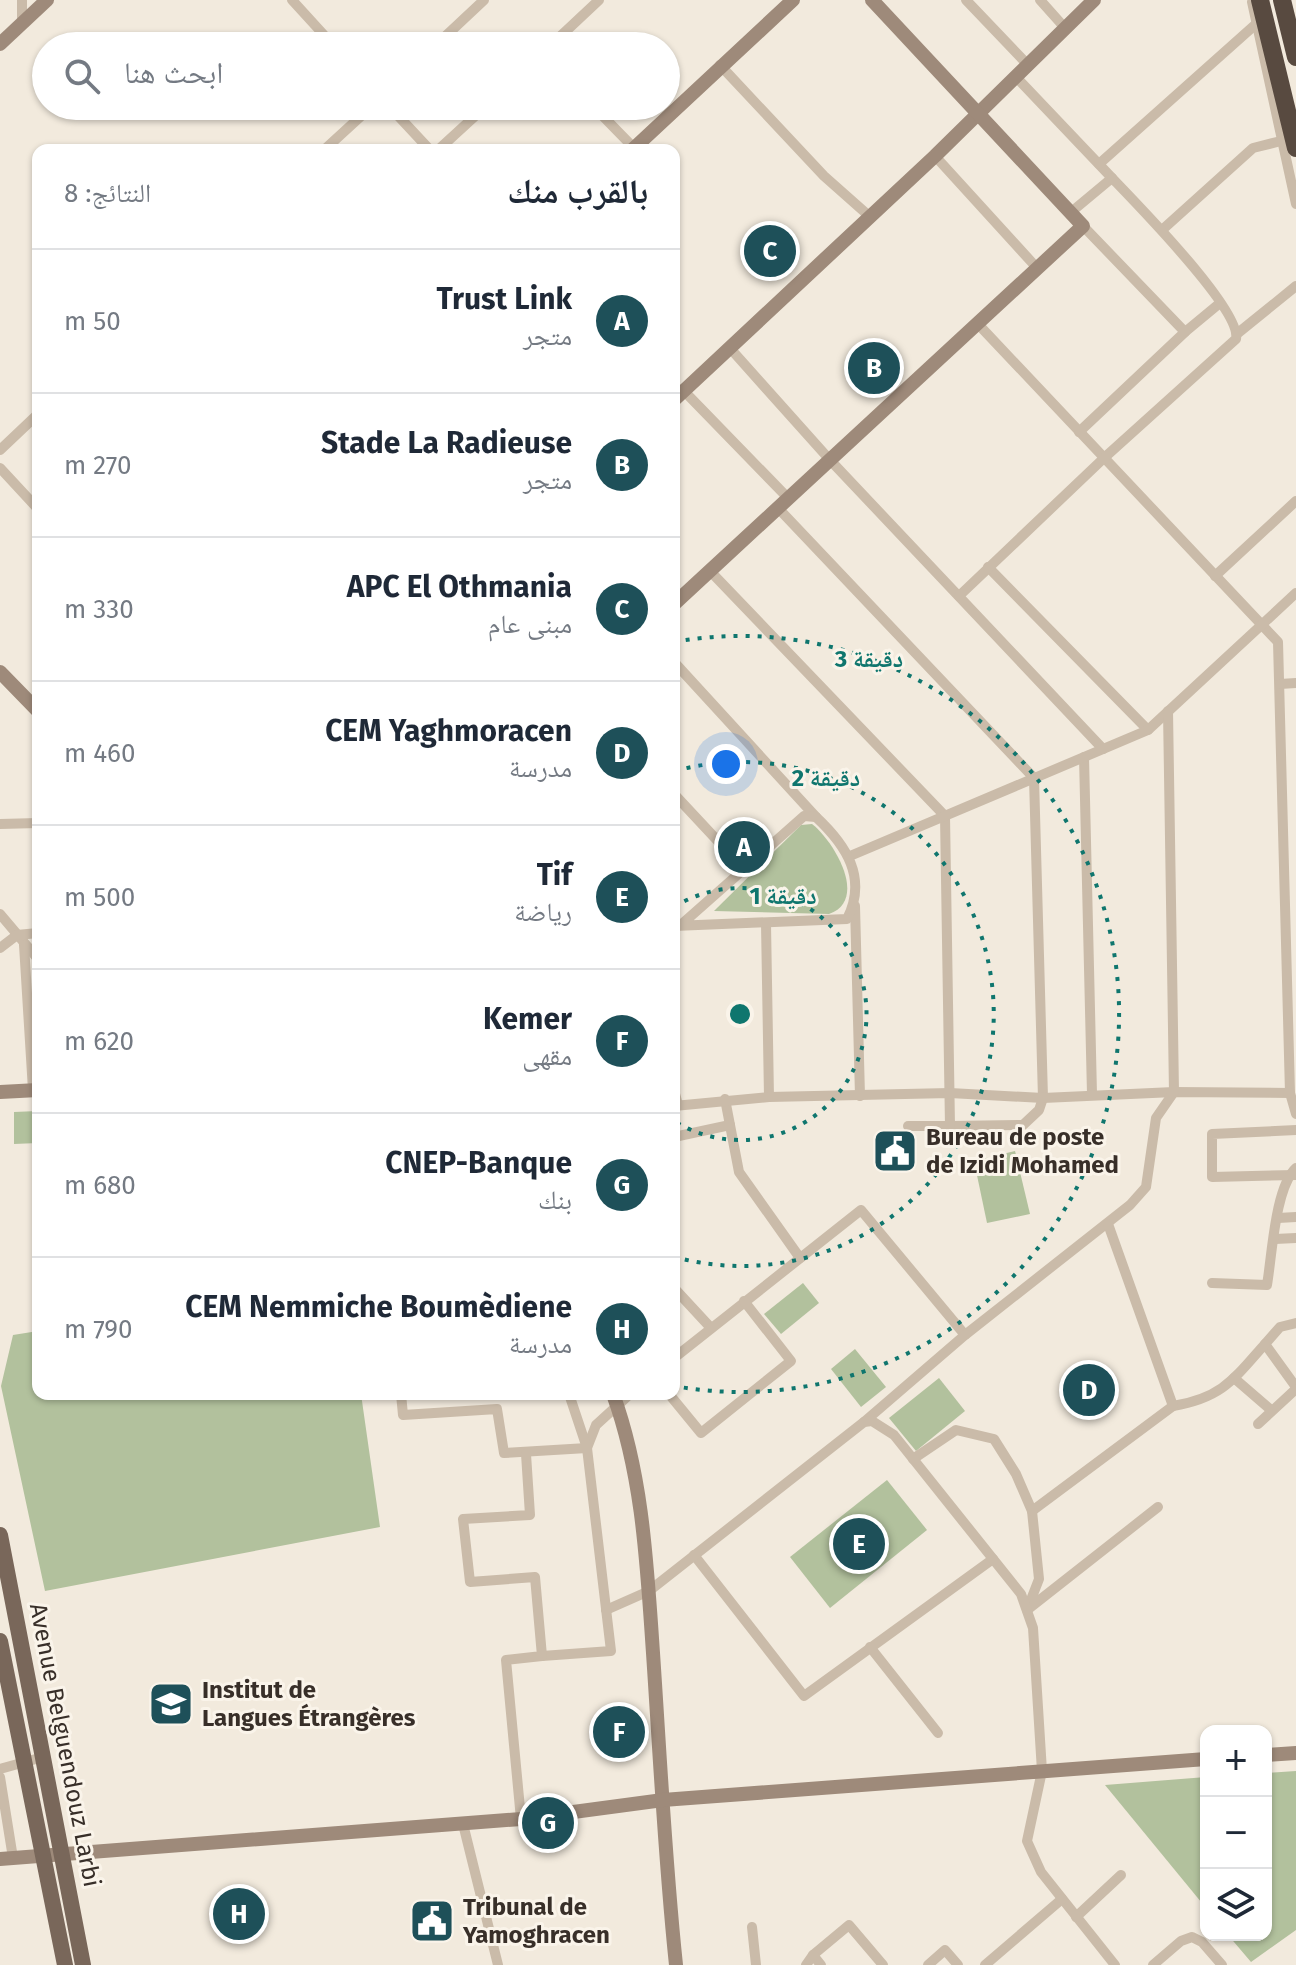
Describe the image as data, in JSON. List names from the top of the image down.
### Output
{
  "streets": {
    "main road": ["Avenue Belguendouz Larbi"]
  },
  "places": {
    "public building": ["Bureau de poste de Izidi Mohamed", "Tribunal de Yamoghracen"],
    "school or university": ["Institut de Langues Étrangères"]
  },
  "page": {
    "search": "ابحث هنا",
    "heading": ["بالقرب منك", "النتائج: 8"],
    "pins": [
      "C",
      "B",
      "A",
      "D",
      "E",
      "F",
      "G",
      "H"
    ],
    "list": [
      {
        "mark": "A",
        "name": "Trust Link",
        "note": "متجر",
        "value": "50 m"
      },
      {
        "mark": "B",
        "name": "Stade La Radieuse",
        "note": "متجر",
        "value": "270 m"
      },
      {
        "mark": "C",
        "name": "APC El Othmania",
        "note": "مبنى عام",
        "value": "330 m"
      },
      {
        "mark": "D",
        "name": "CEM Yaghmoracen",
        "note": "مدرسة",
        "value": "460 m"
      },
      {
        "mark": "E",
        "name": "Tif",
        "note": "رياضة",
        "value": "500 m"
      },
      {
        "mark": "F",
        "name": "Kemer",
        "note": "مقهى",
        "value": "620 m"
      },
      {
        "mark": "G",
        "name": "CNEP-Banque",
        "note": "بنك",
        "value": "680 m"
      },
      {
        "mark": "H",
        "name": "CEM Nemmiche Boumèdiene",
        "note": "مدرسة",
        "value": "790 m"
      }
    ],
    "map_buttons": ["+", "−"]
  },
  "rings": ["3 دقيقة", "2 دقيقة", "1 دقيقة"]
}
